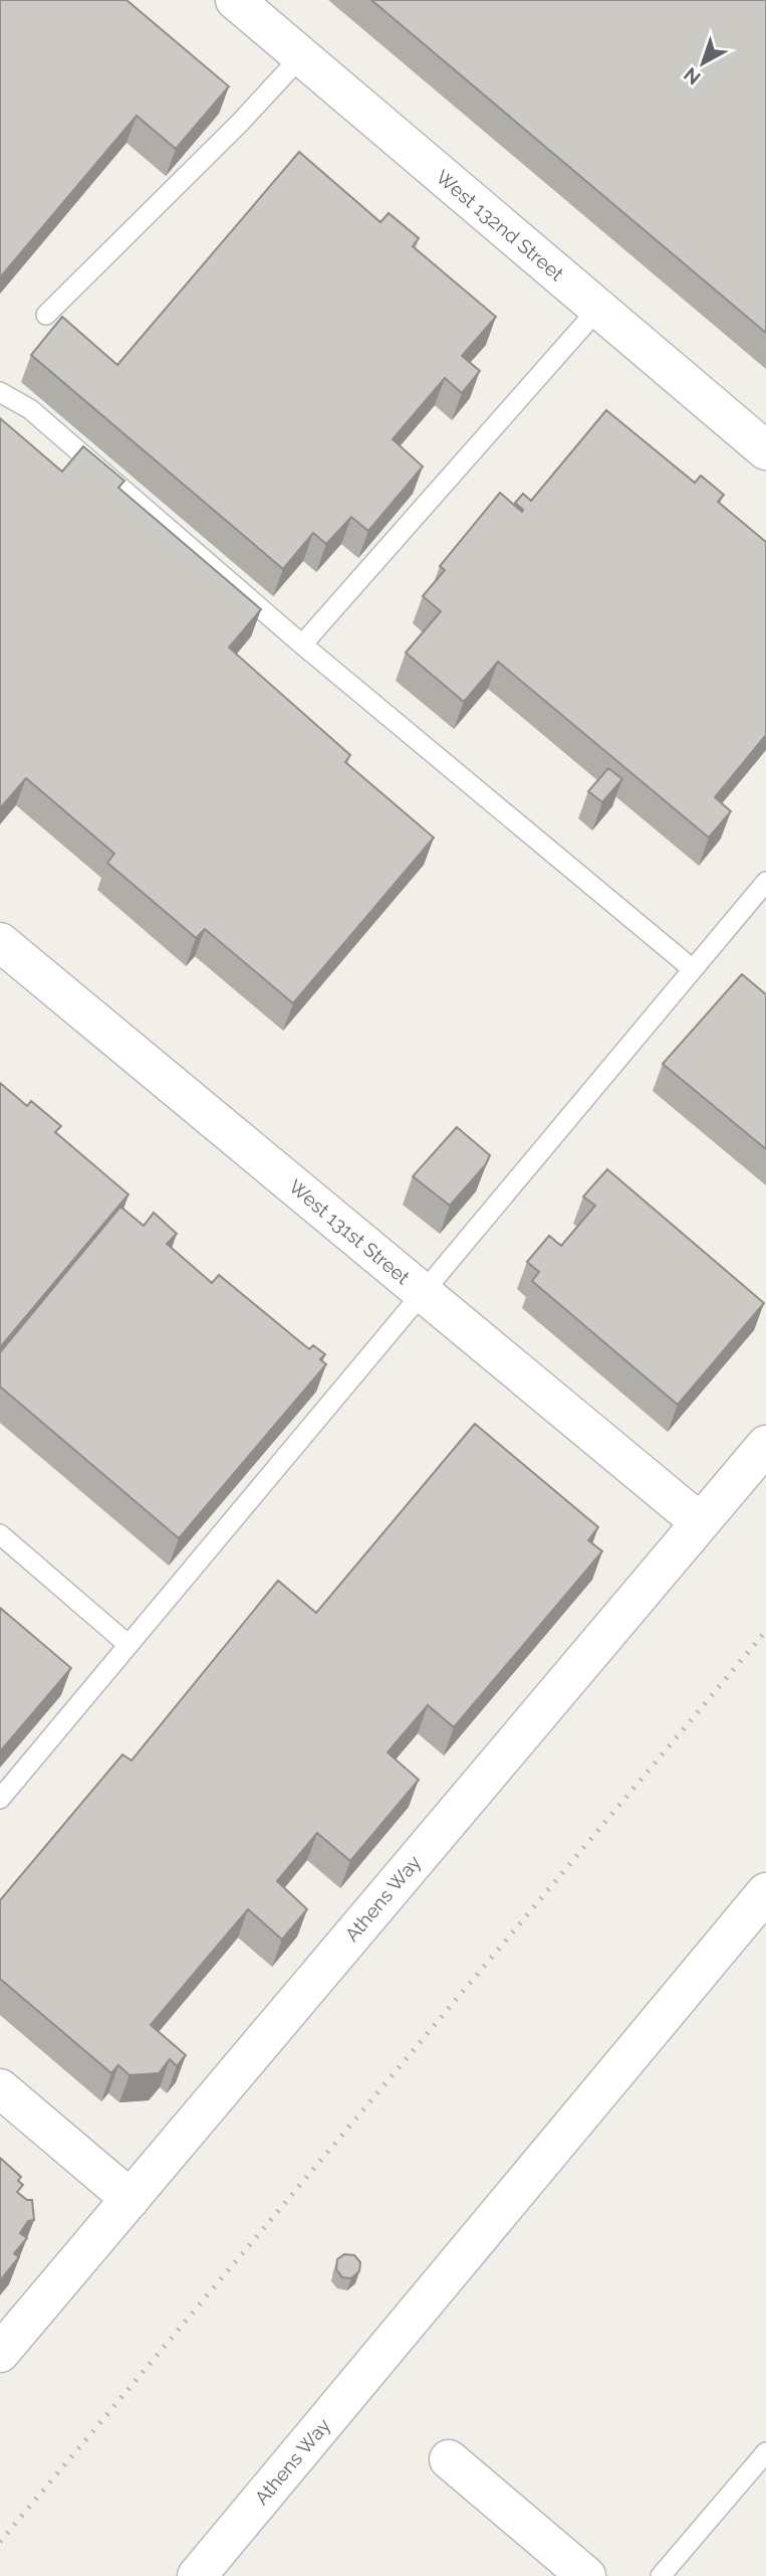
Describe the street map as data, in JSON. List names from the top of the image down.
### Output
{
  "streets": {
    "street": ["West 132nd Street", "West 131st Street", "Athens Way"]
  },
  "crossings": [
    ["West 131st Street", "Athens Way"]
  ],
  "north": "bottom left"
}
